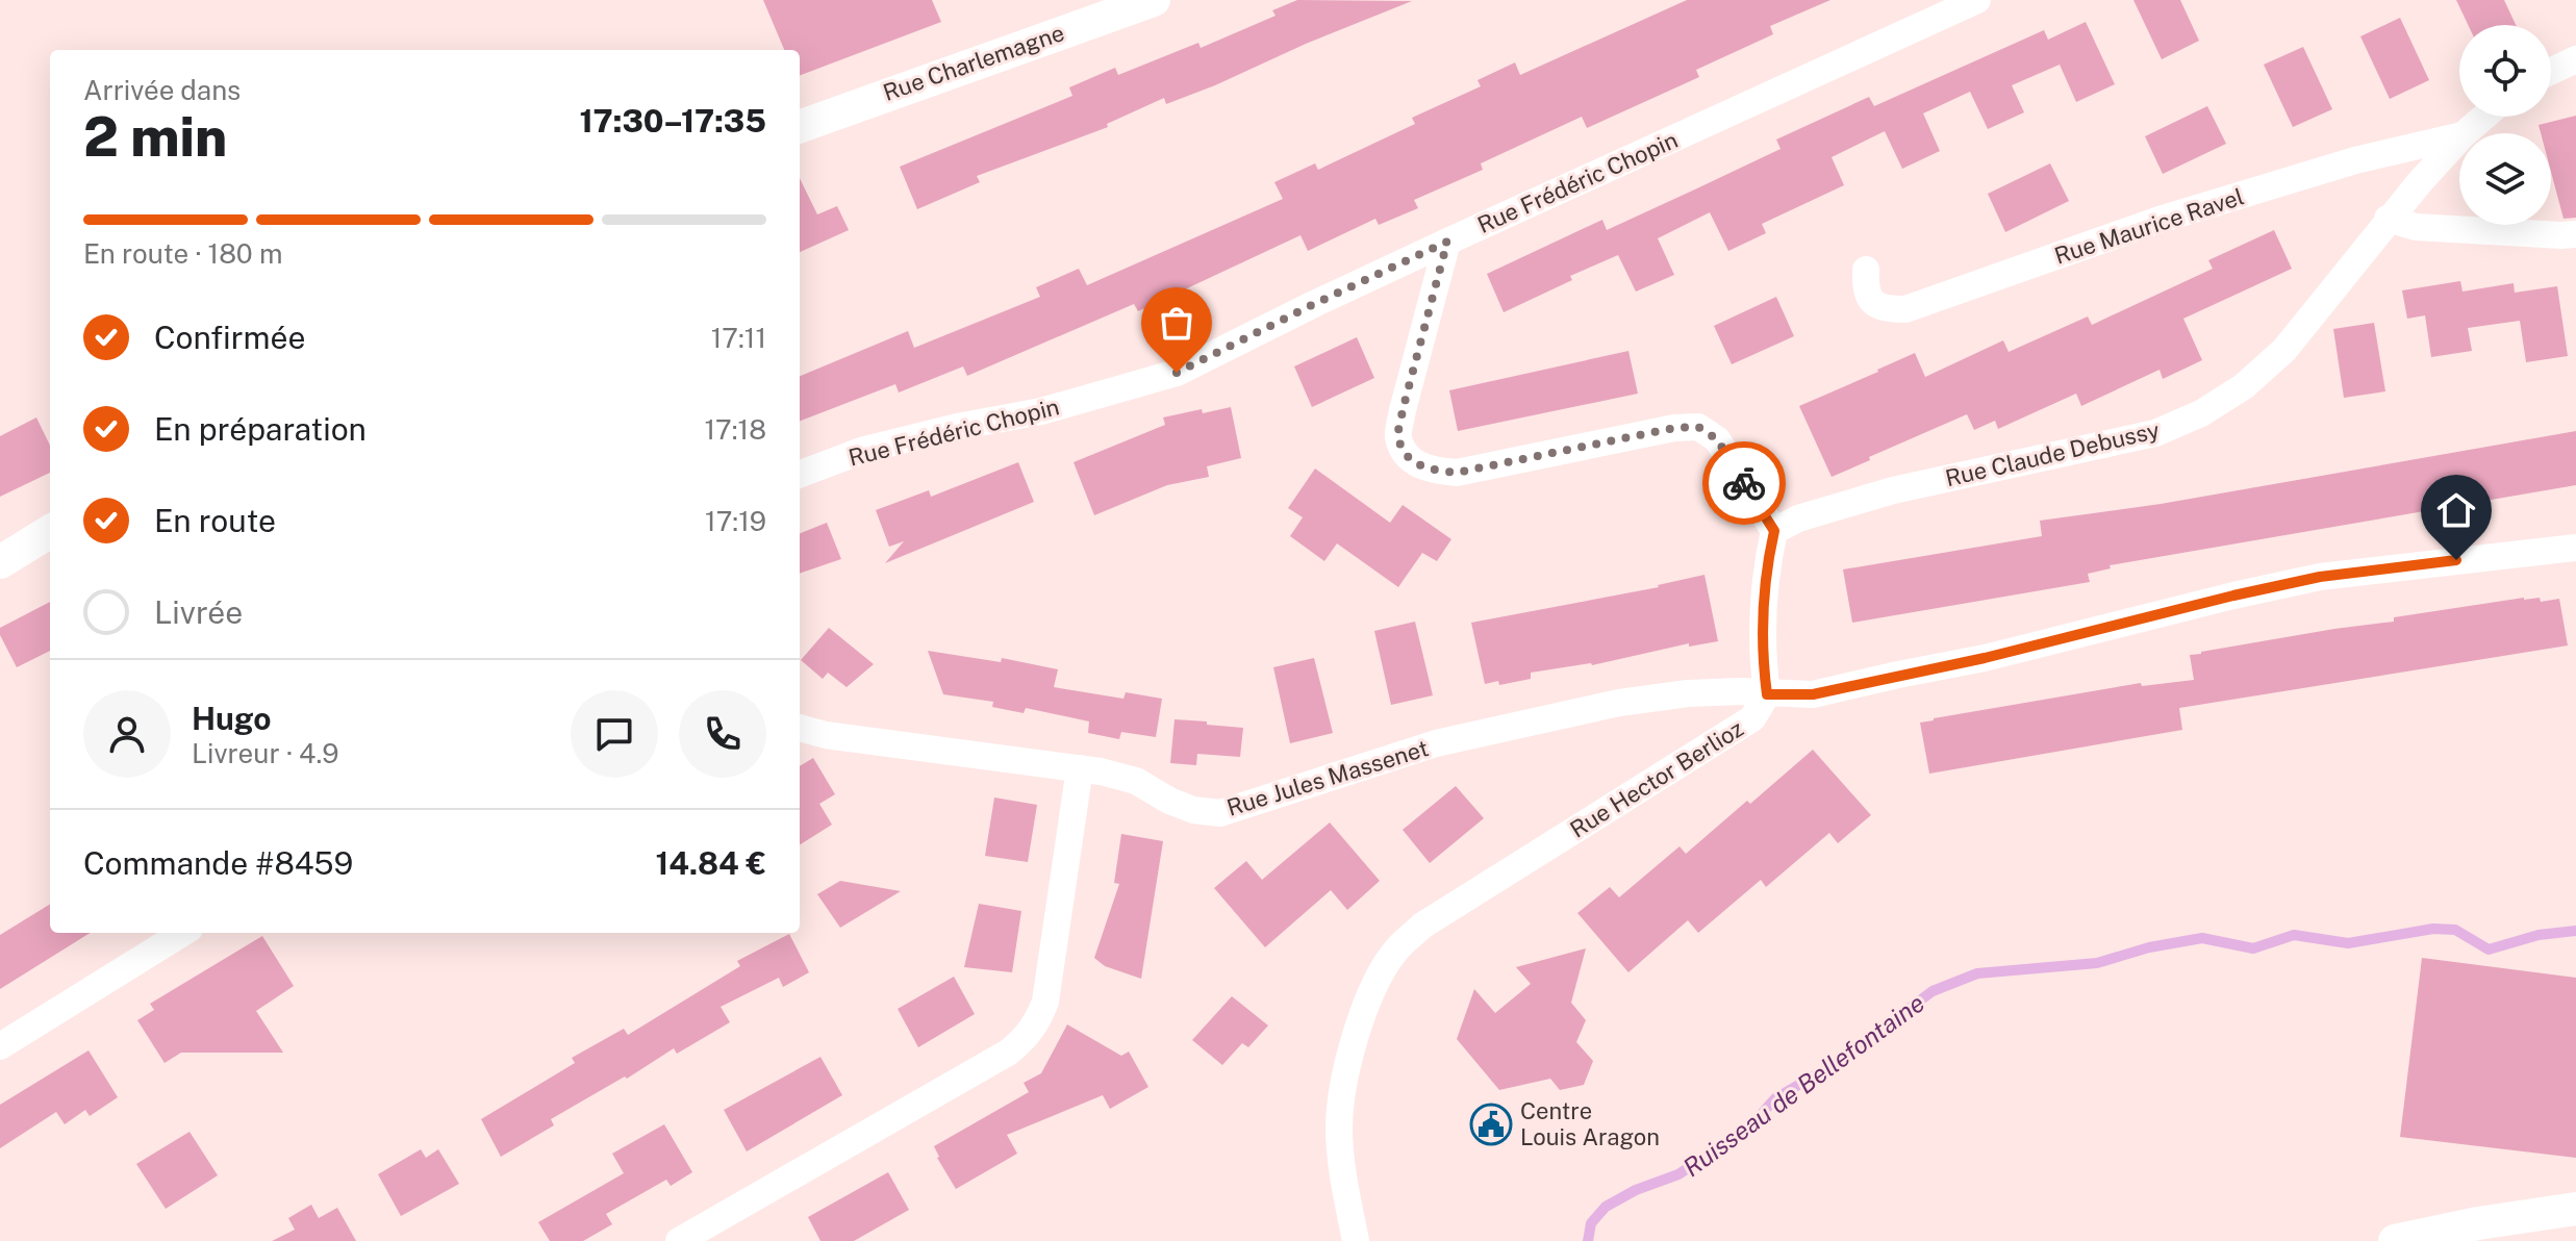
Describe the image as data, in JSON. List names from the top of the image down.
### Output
{
  "streets": {
    "street": [
      "Rue Charlemagne",
      "Rue Frédéric Chopin",
      "Rue Maurice Ravel",
      "Rue Claude Debussy",
      "Rue Jules Massenet",
      "Rue Hector Berlioz"
    ]
  },
  "crossings": [
    ["Rue Jules Massenet", "Rue Hector Berlioz"]
  ],
  "water": ["Ruisseau de Bellefontaine"],
  "places": {
    "public building": ["Centre Louis Aragon"]
  },
  "page": {
    "heading": ["2 min", "Arrivée dans", "17:30–17:35"],
    "panel": [
      "Hugo",
      "Livreur · 4.9",
      "Commande #8459",
      "14.84 €"
    ],
    "bar": "En route · 180 m",
    "list": [
      ["Confirmée", "17:11"],
      ["En préparation", "17:18"],
      ["En route", "17:19"],
      "Livrée"
    ]
  }
}
